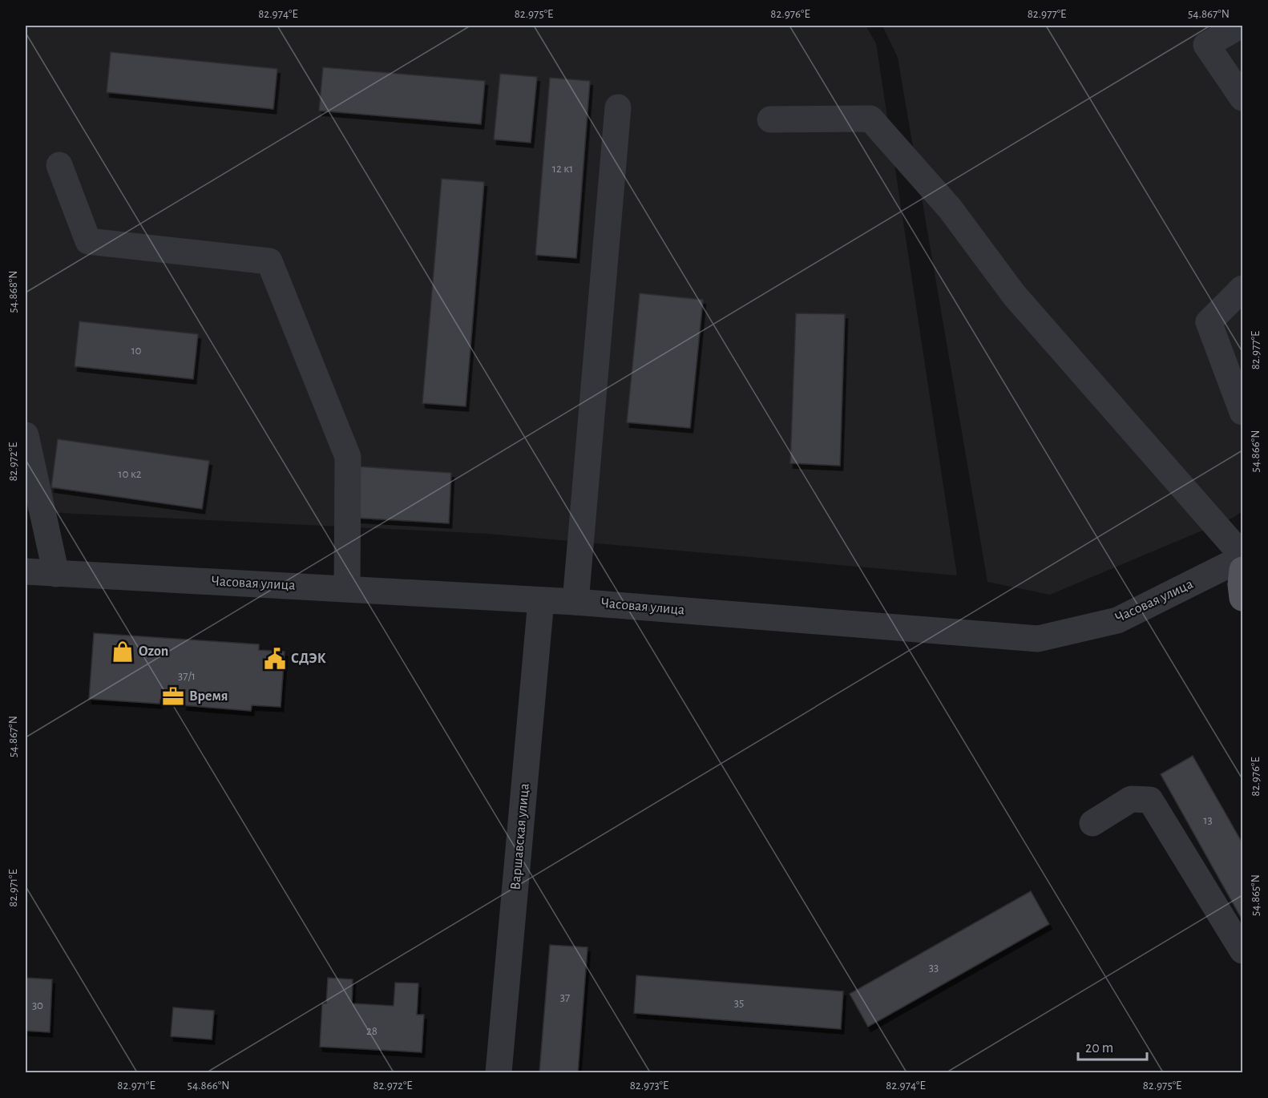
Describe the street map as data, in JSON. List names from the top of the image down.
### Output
{
  "streets": {
    "street": ["Часовая улица", "Варшавская улица"]
  },
  "crossings": [
    ["Часовая улица", "Варшавская улица"]
  ],
  "places": {
    "shop": ["Ozon"],
    "public building": ["СДЭК"],
    "office": ["Время"]
  },
  "house_numbers": [
    "12 к1",
    "10",
    "10 к2",
    "37/1",
    "13",
    "33",
    "37",
    "35",
    "30",
    "28"
  ],
  "scale_bar": "20 m",
  "coordinates": [
    "82.974°E",
    "82.975°E",
    "82.976°E",
    "82.977°E",
    "54.867°N",
    "54.868°N",
    "54.866°N",
    "82.972°E",
    "82.971°E",
    "54.865°N",
    "82.973°E"
  ]
}
